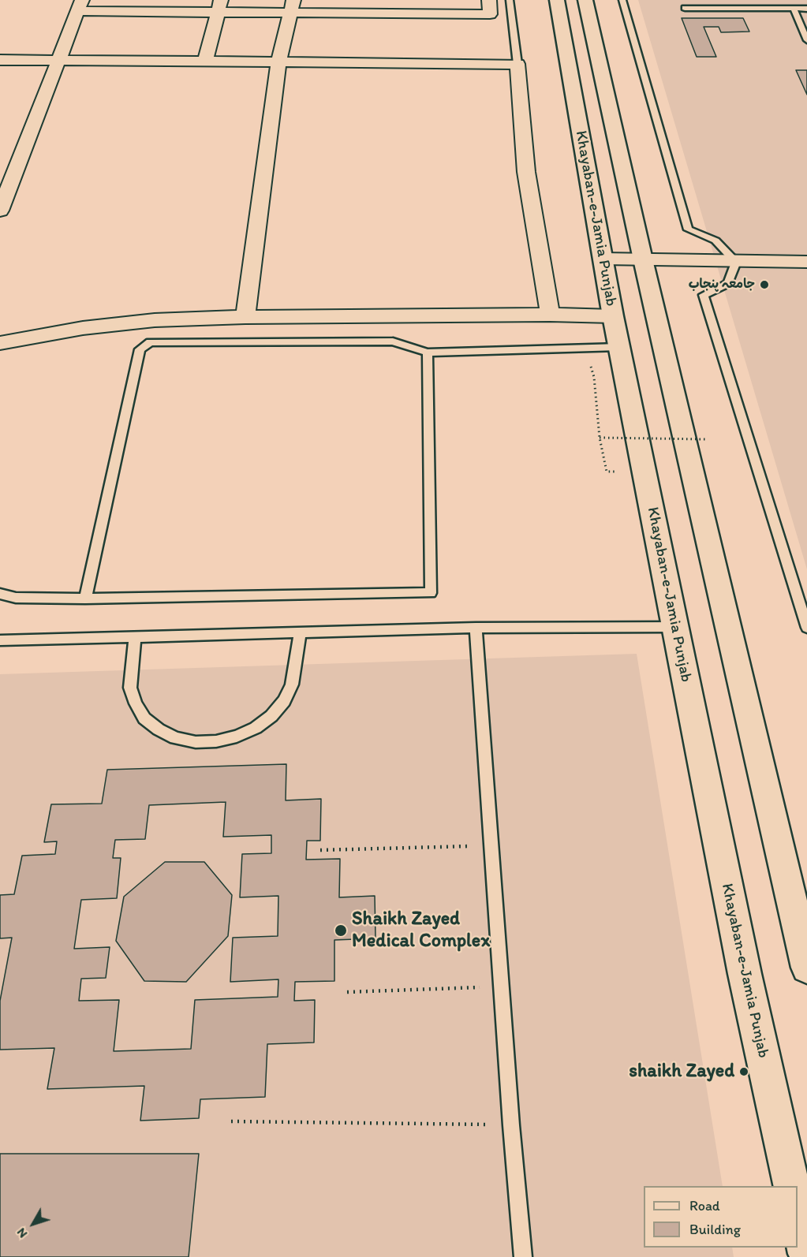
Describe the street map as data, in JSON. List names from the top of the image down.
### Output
{
  "streets": {
    "main road": ["Khayaban-e-Jamia Punjab"]
  },
  "places": ["جامعہ پنجاب", "Shaikh Zayed Medical Complex", "shaikh Zayed"],
  "legend": ["Road", "Building"],
  "north": "bottom left"
}
